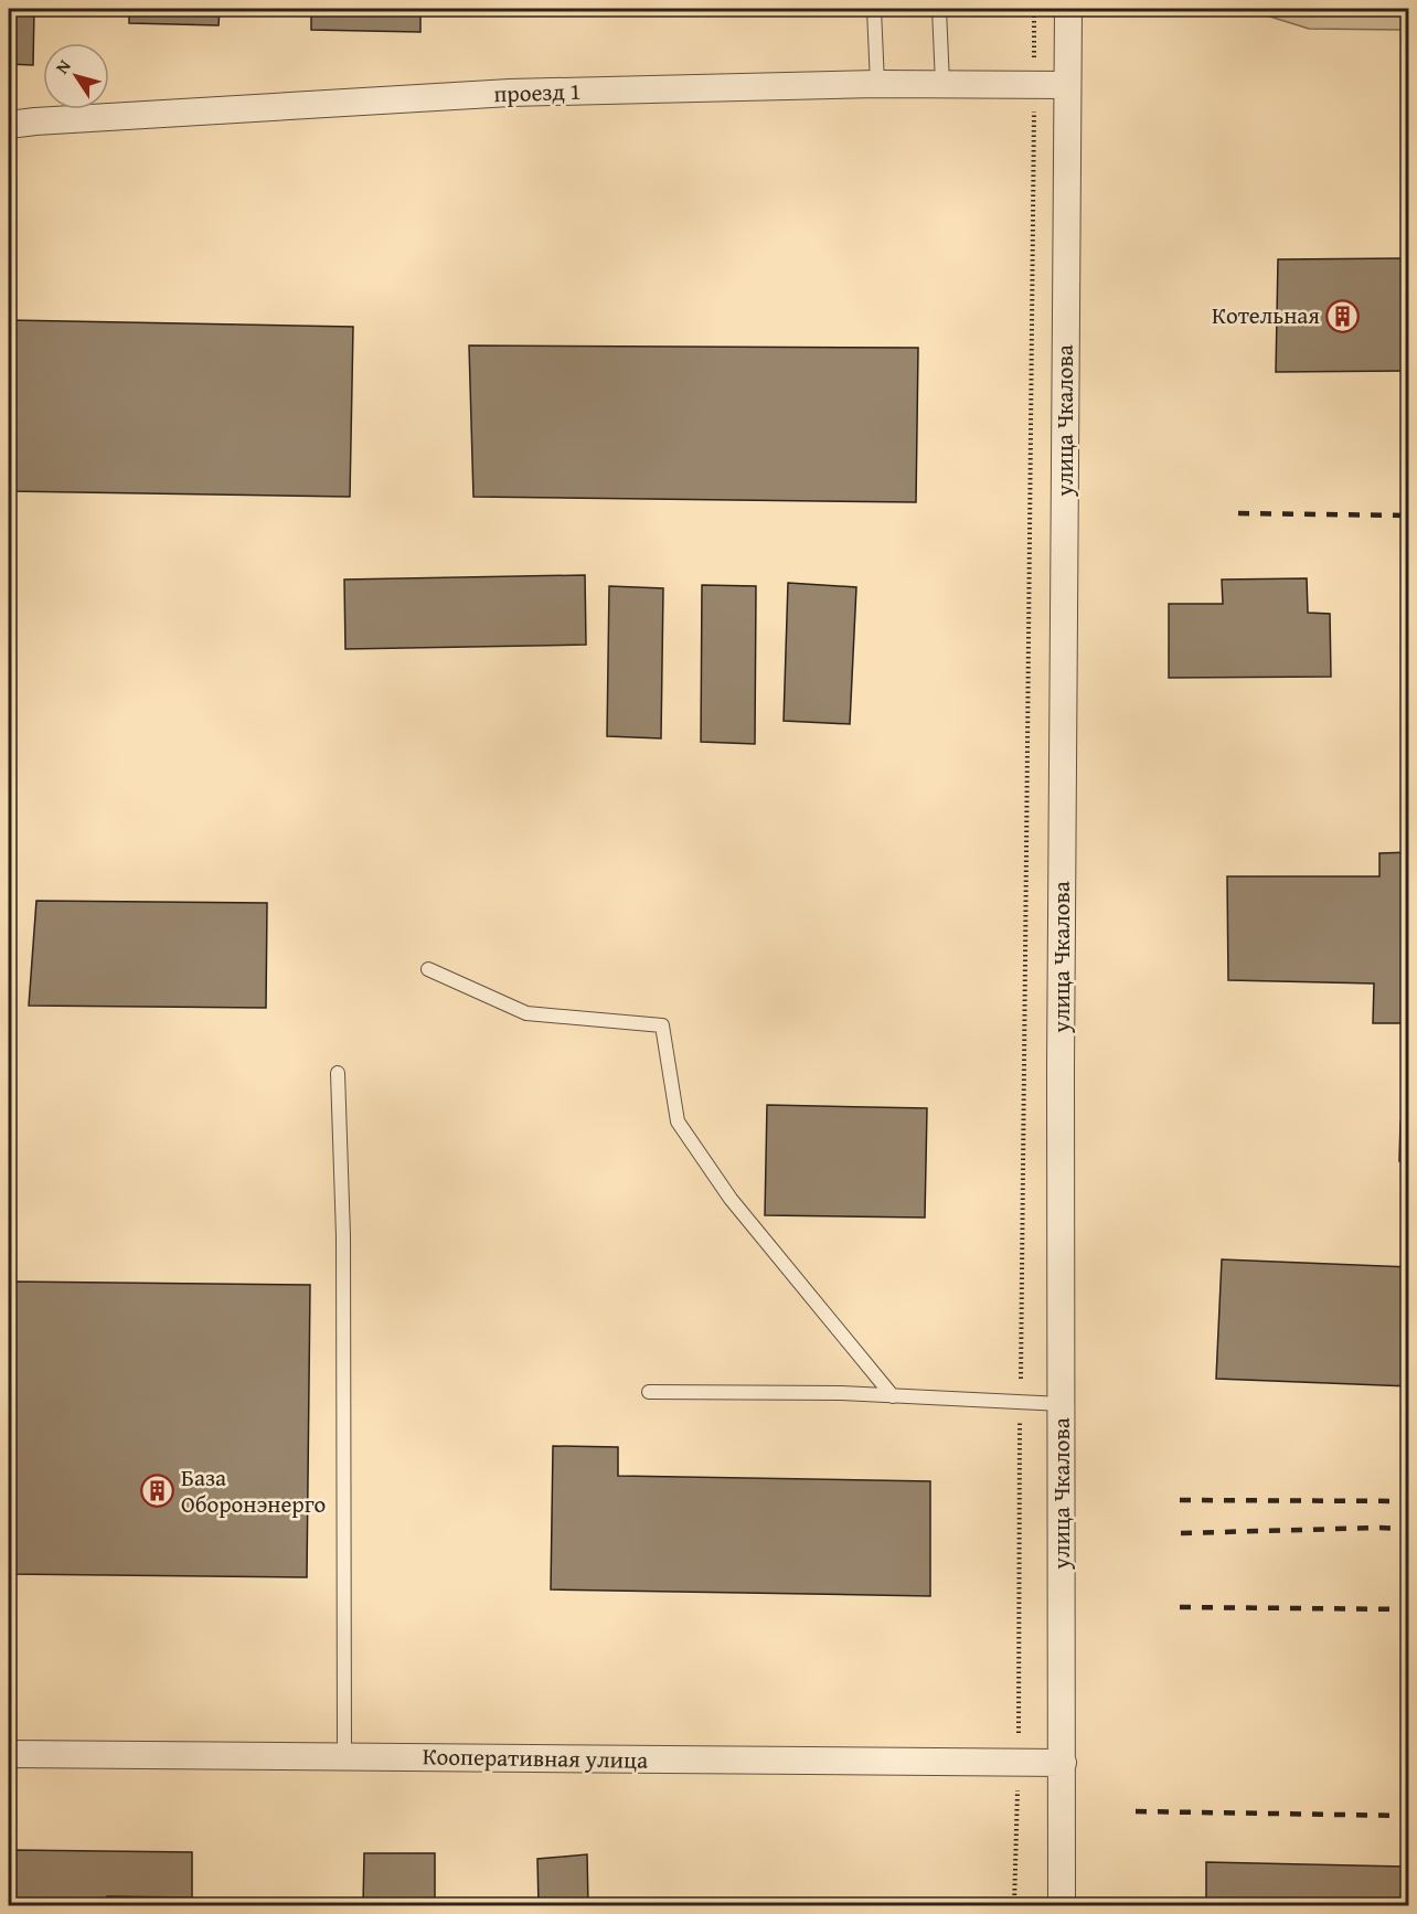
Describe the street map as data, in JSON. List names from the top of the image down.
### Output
{
  "streets": {
    "street": ["проезд 1", "улица Чкалова", "Кооперативная улица"]
  },
  "crossings": [
    ["проезд 1", "улица Чкалова"],
    ["улица Чкалова", "Кооперативная улица"]
  ],
  "places": {
    "building": ["Котельная", "База Оборонэнерго"]
  },
  "north": "top left"
}
